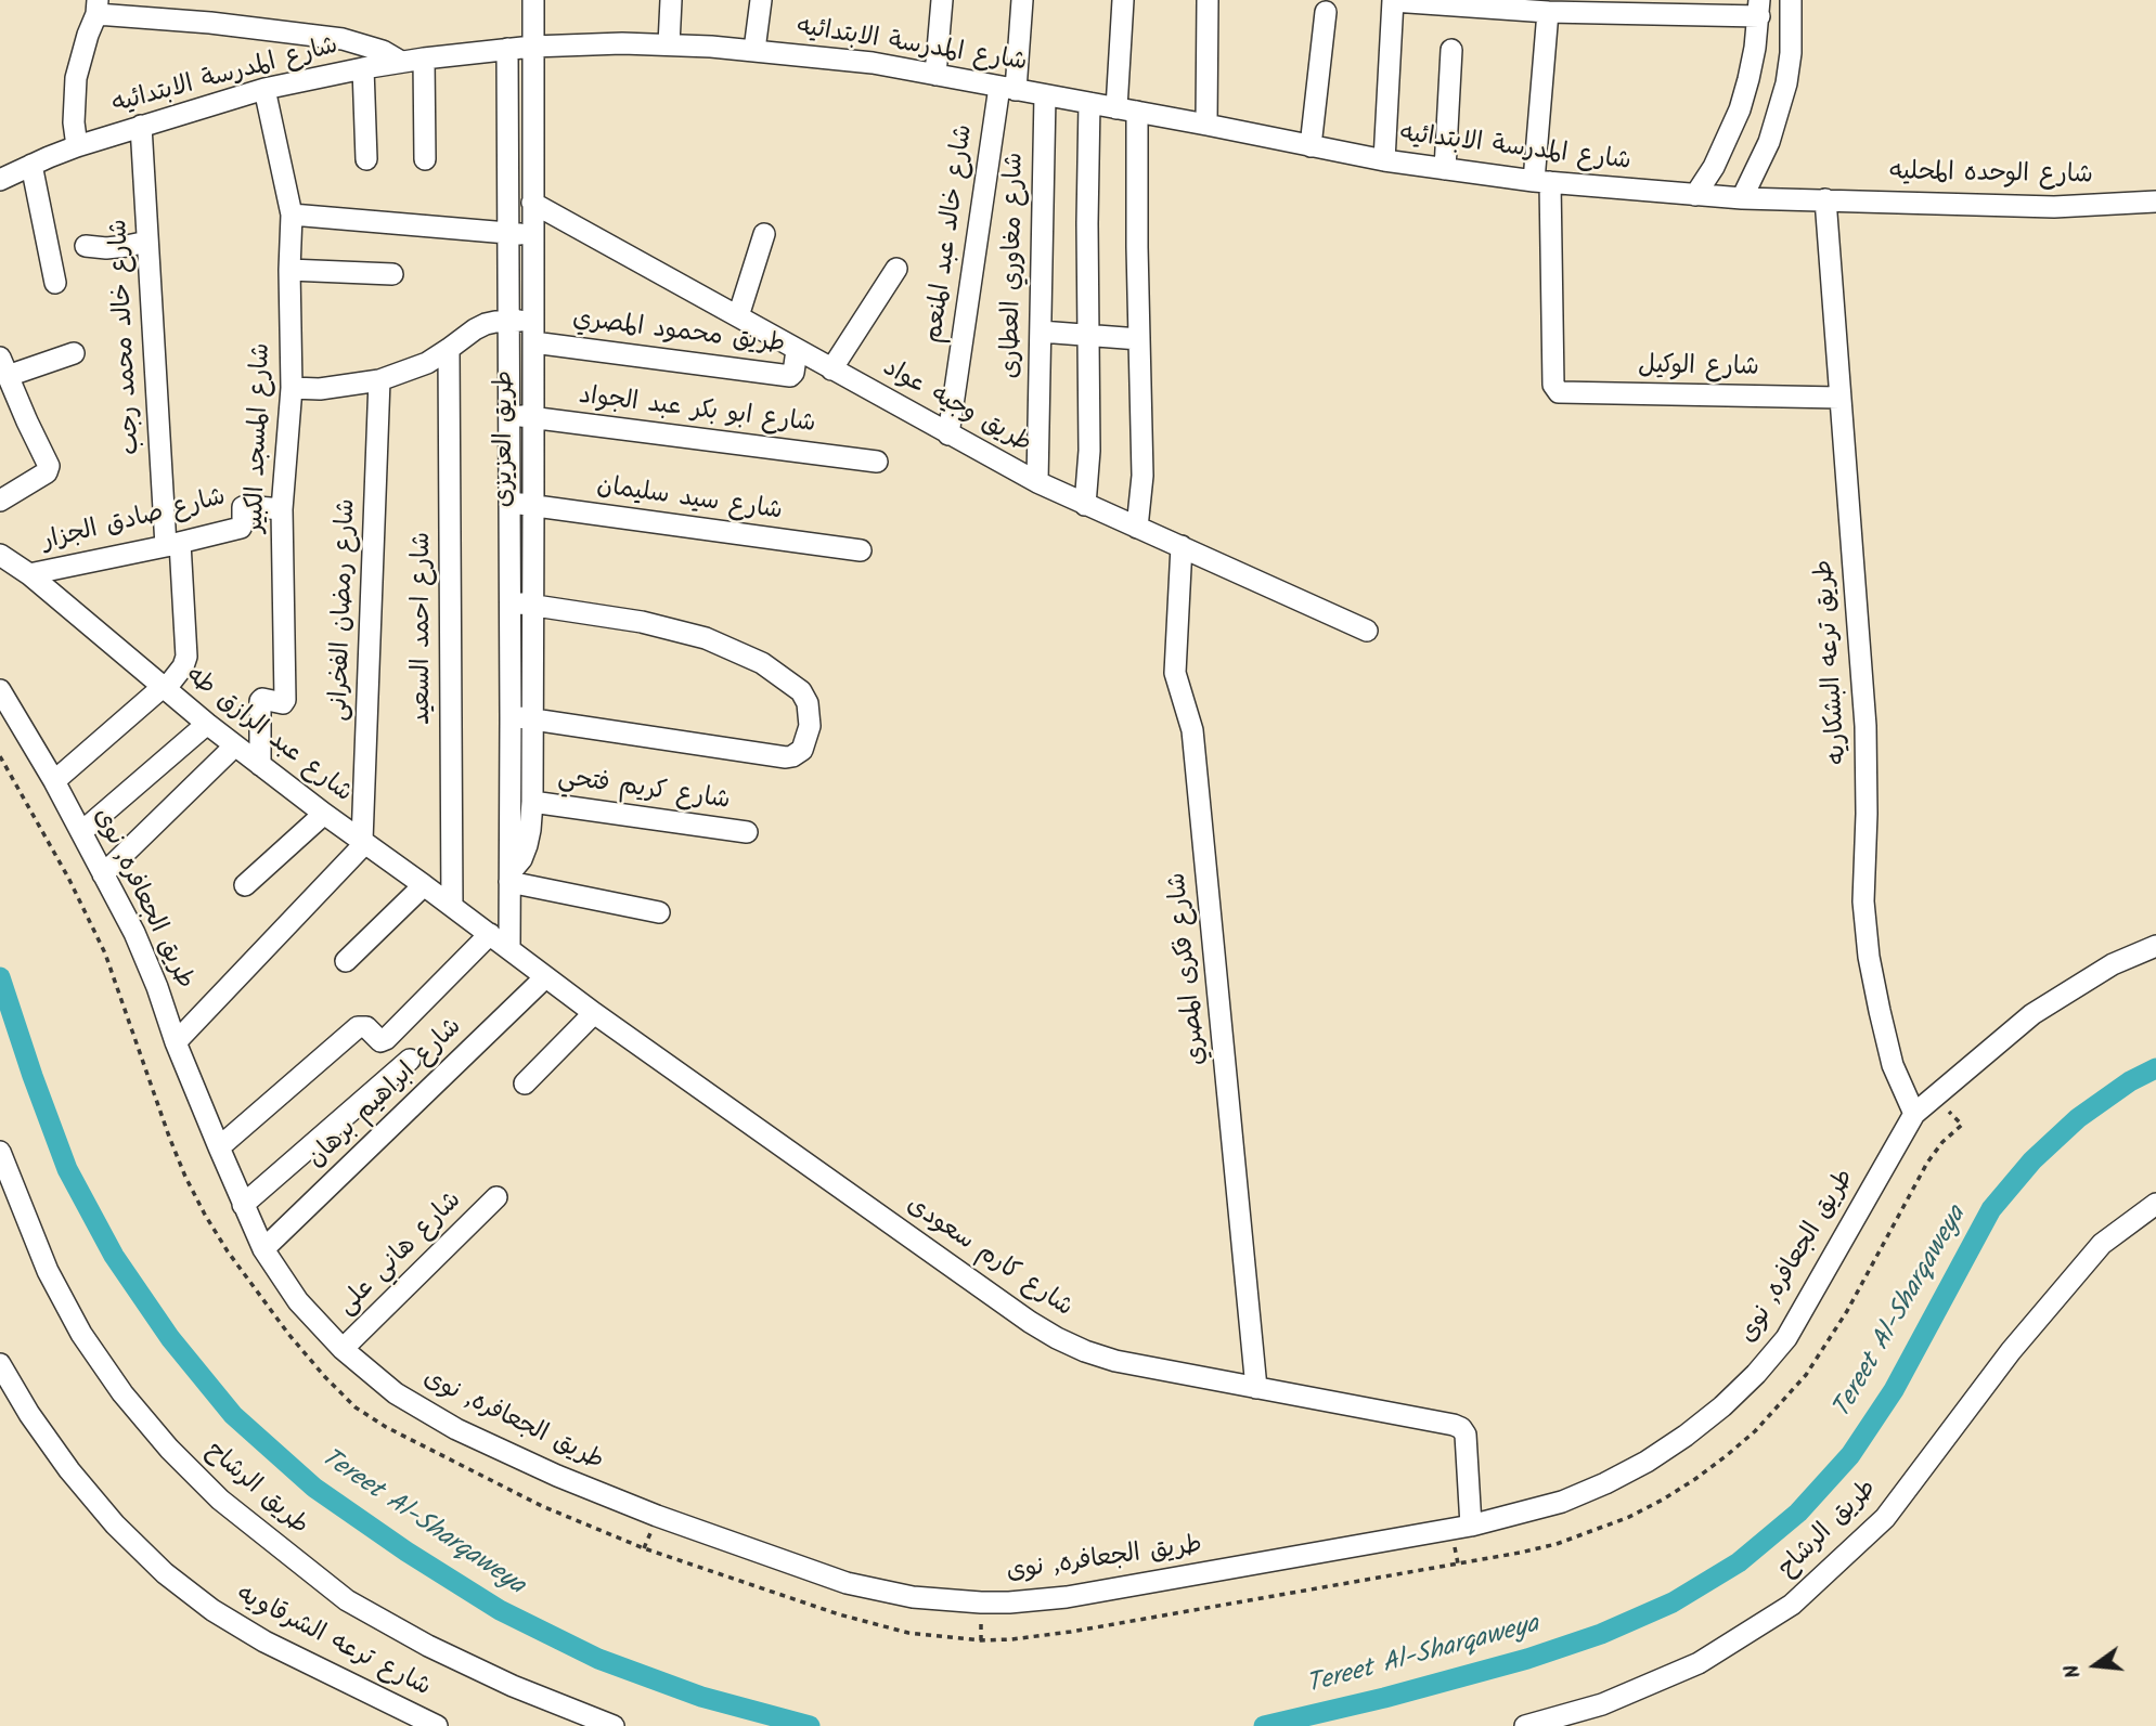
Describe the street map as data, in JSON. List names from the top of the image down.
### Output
{
  "streets": {
    "street": [
      "شارع المدرسة الابتدائيه",
      "شارع الوحده المحليه",
      "شارع خالد عبد المنعم",
      "شارع مغاوري العطارى",
      "طريق محمود المصري",
      "شارع خالد محمد رجب",
      "شارع الوكيل",
      "طريق وجيه عواد",
      "شارع ابو بكر عبد الجواد",
      "شارع المسجد الكبير",
      "طريق العزيزى",
      "شارع سيد سليمان",
      "شارع صادق الجزار",
      "شارع رمضان الفخرانى",
      "شارع احمد السعيد",
      "طريق ترعه البشكاريه",
      "شارع عبد الرازق طه",
      "شارع كريم فتحي",
      "طريق الجعافره, نوى",
      "شارع فكرى المصري",
      "شارع ابراهيم برهان",
      "شارع هاني على",
      "شارع كارم سعودى",
      "طريق الرشاح",
      "شارع ترعه الشرقاويه"
    ]
  },
  "crossings": [
    ["شارع المدرسة الابتدائيه", "شارع الوحده المحليه"],
    ["شارع المدرسة الابتدائيه", "شارع خالد عبد المنعم"],
    ["شارع المدرسة الابتدائيه", "شارع مغاوري العطارى"],
    ["شارع المدرسة الابتدائيه", "شارع خالد محمد رجب"],
    ["شارع المدرسة الابتدائيه", "شارع الوكيل"],
    ["شارع المدرسة الابتدائيه", "شارع المسجد الكبير"],
    ["شارع المدرسة الابتدائيه", "طريق العزيزى"],
    ["شارع المدرسة الابتدائيه", "طريق ترعه البشكاريه"],
    ["شارع الوحده المحليه", "طريق ترعه البشكاريه"],
    ["شارع خالد عبد المنعم", "طريق وجيه عواد"],
    ["شارع مغاوري العطارى", "طريق وجيه عواد"],
    ["طريق محمود المصري", "طريق وجيه عواد"],
    ["طريق محمود المصري", "طريق العزيزى"],
    ["شارع خالد محمد رجب", "شارع صادق الجزار"],
    ["شارع خالد محمد رجب", "شارع عبد الرازق طه"],
    ["شارع خالد محمد رجب", "طريق الجعافره, نوى"],
    ["شارع الوكيل", "طريق ترعه البشكاريه"],
    ["طريق وجيه عواد", "طريق العزيزى"],
    ["طريق وجيه عواد", "شارع فكرى المصري"],
    ["شارع ابو بكر عبد الجواد", "طريق العزيزى"],
    ["شارع المسجد الكبير", "شارع صادق الجزار"],
    ["شارع المسجد الكبير", "شارع عبد الرازق طه"],
    ["طريق العزيزى", "شارع سيد سليمان"],
    ["طريق العزيزى", "شارع عبد الرازق طه"],
    ["طريق العزيزى", "شارع كريم فتحي"],
    ["طريق العزيزى", "شارع كارم سعودى"],
    ["شارع صادق الجزار", "شارع عبد الرازق طه"],
    ["شارع رمضان الفخرانى", "شارع عبد الرازق طه"],
    ["شارع احمد السعيد", "شارع عبد الرازق طه"],
    ["طريق ترعه البشكاريه", "طريق الجعافره, نوى"],
    ["شارع عبد الرازق طه", "شارع كارم سعودى"],
    ["طريق الجعافره, نوى", "شارع ابراهيم برهان"],
    ["طريق الجعافره, نوى", "شارع هاني على"],
    ["طريق الجعافره, نوى", "شارع كارم سعودى"],
    ["شارع فكرى المصري", "شارع كارم سعودى"],
    ["شارع ابراهيم برهان", "شارع كارم سعودى"]
  ],
  "water": ["Tereet Al-Sharqaweya"],
  "north": "left"
}
